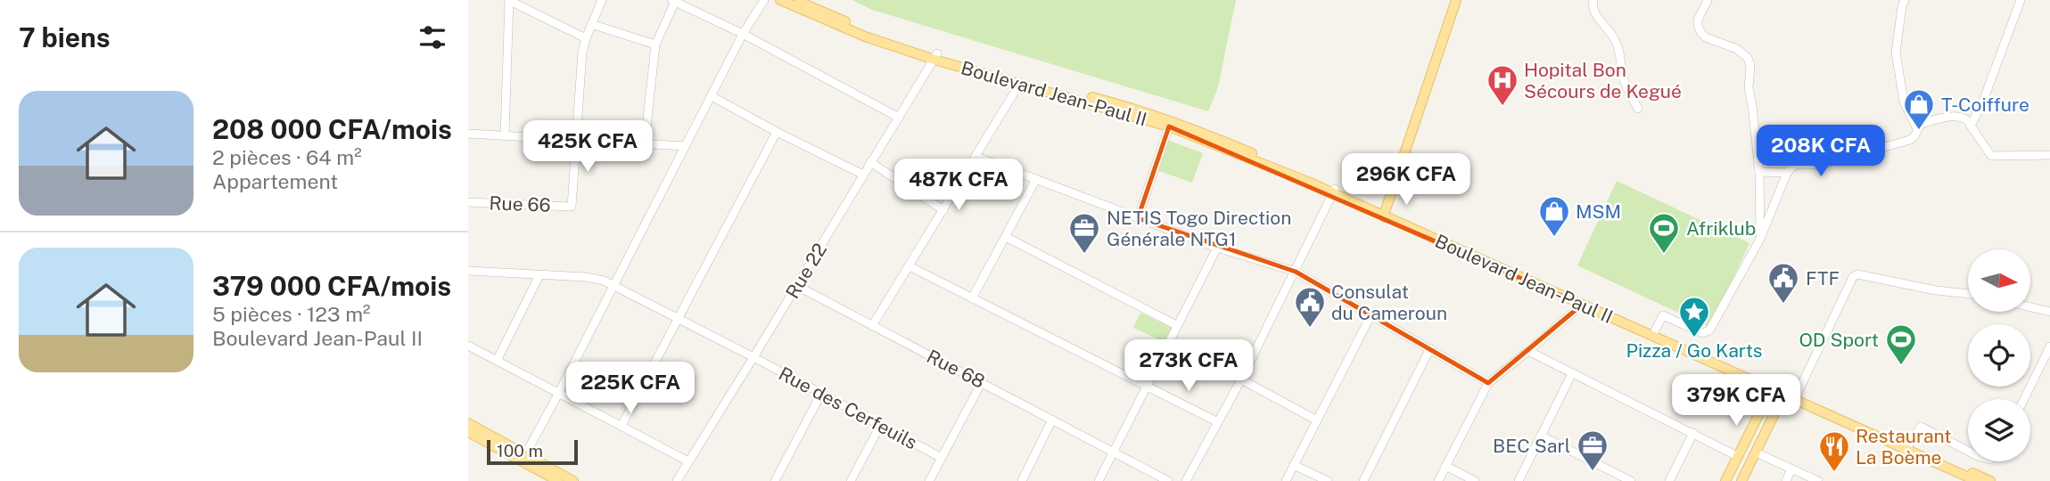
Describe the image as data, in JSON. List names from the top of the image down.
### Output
{
  "streets": {
    "main road": ["Boulevard Jean-Paul II"],
    "street": [
      "Rue 66",
      "Rue 22",
      "Rue 68",
      "Rue des Cerfeuils"
    ]
  },
  "crossings": [
    ["Boulevard Jean-Paul II", "Rue 22"],
    ["Rue 22", "Rue 68"],
    ["Rue 22", "Rue des Cerfeuils"]
  ],
  "places": {
    "hospital": ["Hopital Bon Sécours de Kegué"],
    "shop": ["T-Coiffure", "MSM"],
    "office": ["NETIS Togo Direction Générale NTG1", "BEC Sarl"],
    "sports": ["Afriklub", "OD Sport"],
    "public building": ["FTF", "Consulat du Cameroun"],
    "place": ["Pizza / Go Karts"],
    "restaurant": ["Restaurant La Boème"]
  },
  "scale_bar": "100 m",
  "north": "right",
  "page": {
    "heading": "7 biens",
    "list": [
      {
        "name": "208 000 CFA/mois",
        "note": "2 pièces · 64 m² · Appartement"
      },
      {
        "name": "379 000 CFA/mois",
        "note": "5 pièces · 123 m² · Boulevard Jean-Paul II"
      }
    ],
    "price": [
      "425K CFA",
      "208K CFA",
      "296K CFA",
      "487K CFA",
      "273K CFA",
      "225K CFA",
      "379K CFA"
    ],
    "scale": "100 m"
  }
}
